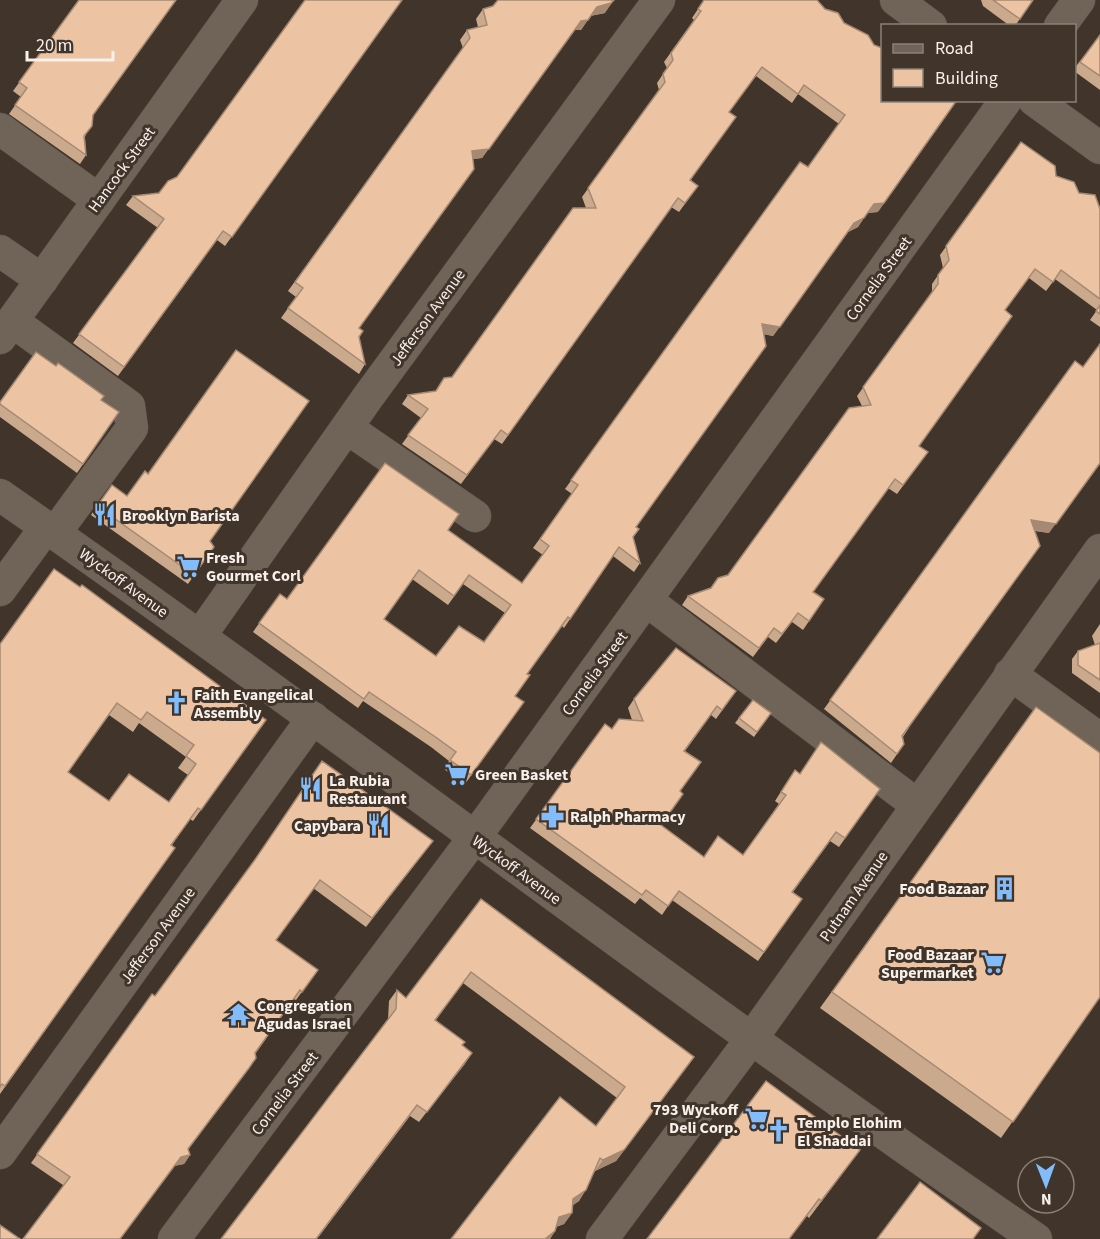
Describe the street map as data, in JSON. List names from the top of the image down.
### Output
{
  "streets": {
    "street": [
      "Hancock Street",
      "Cornelia Street",
      "Jefferson Avenue",
      "Wyckoff Avenue",
      "Putnam Avenue"
    ]
  },
  "crossings": [
    ["Cornelia Street", "Wyckoff Avenue"],
    ["Jefferson Avenue", "Wyckoff Avenue"],
    ["Wyckoff Avenue", "Putnam Avenue"]
  ],
  "places": {
    "restaurant": ["Brooklyn Barista", "La Rubia Restaurant", "Capybara"],
    "supermarket": [
      "Fresh Gourmet Corl",
      "Green Basket",
      "Food Bazaar Supermarket",
      "793 Wyckoff Deli Corp."
    ],
    "church": ["Faith Evangelical Assembly", "Templo Elohim El Shaddai"],
    "pharmacy": ["Ralph Pharmacy"],
    "building": ["Food Bazaar"],
    "temple": ["Congregation Agudas Israel"]
  },
  "legend": ["Road", "Building"],
  "scale_bar": "20 m",
  "north": "bottom"
}
